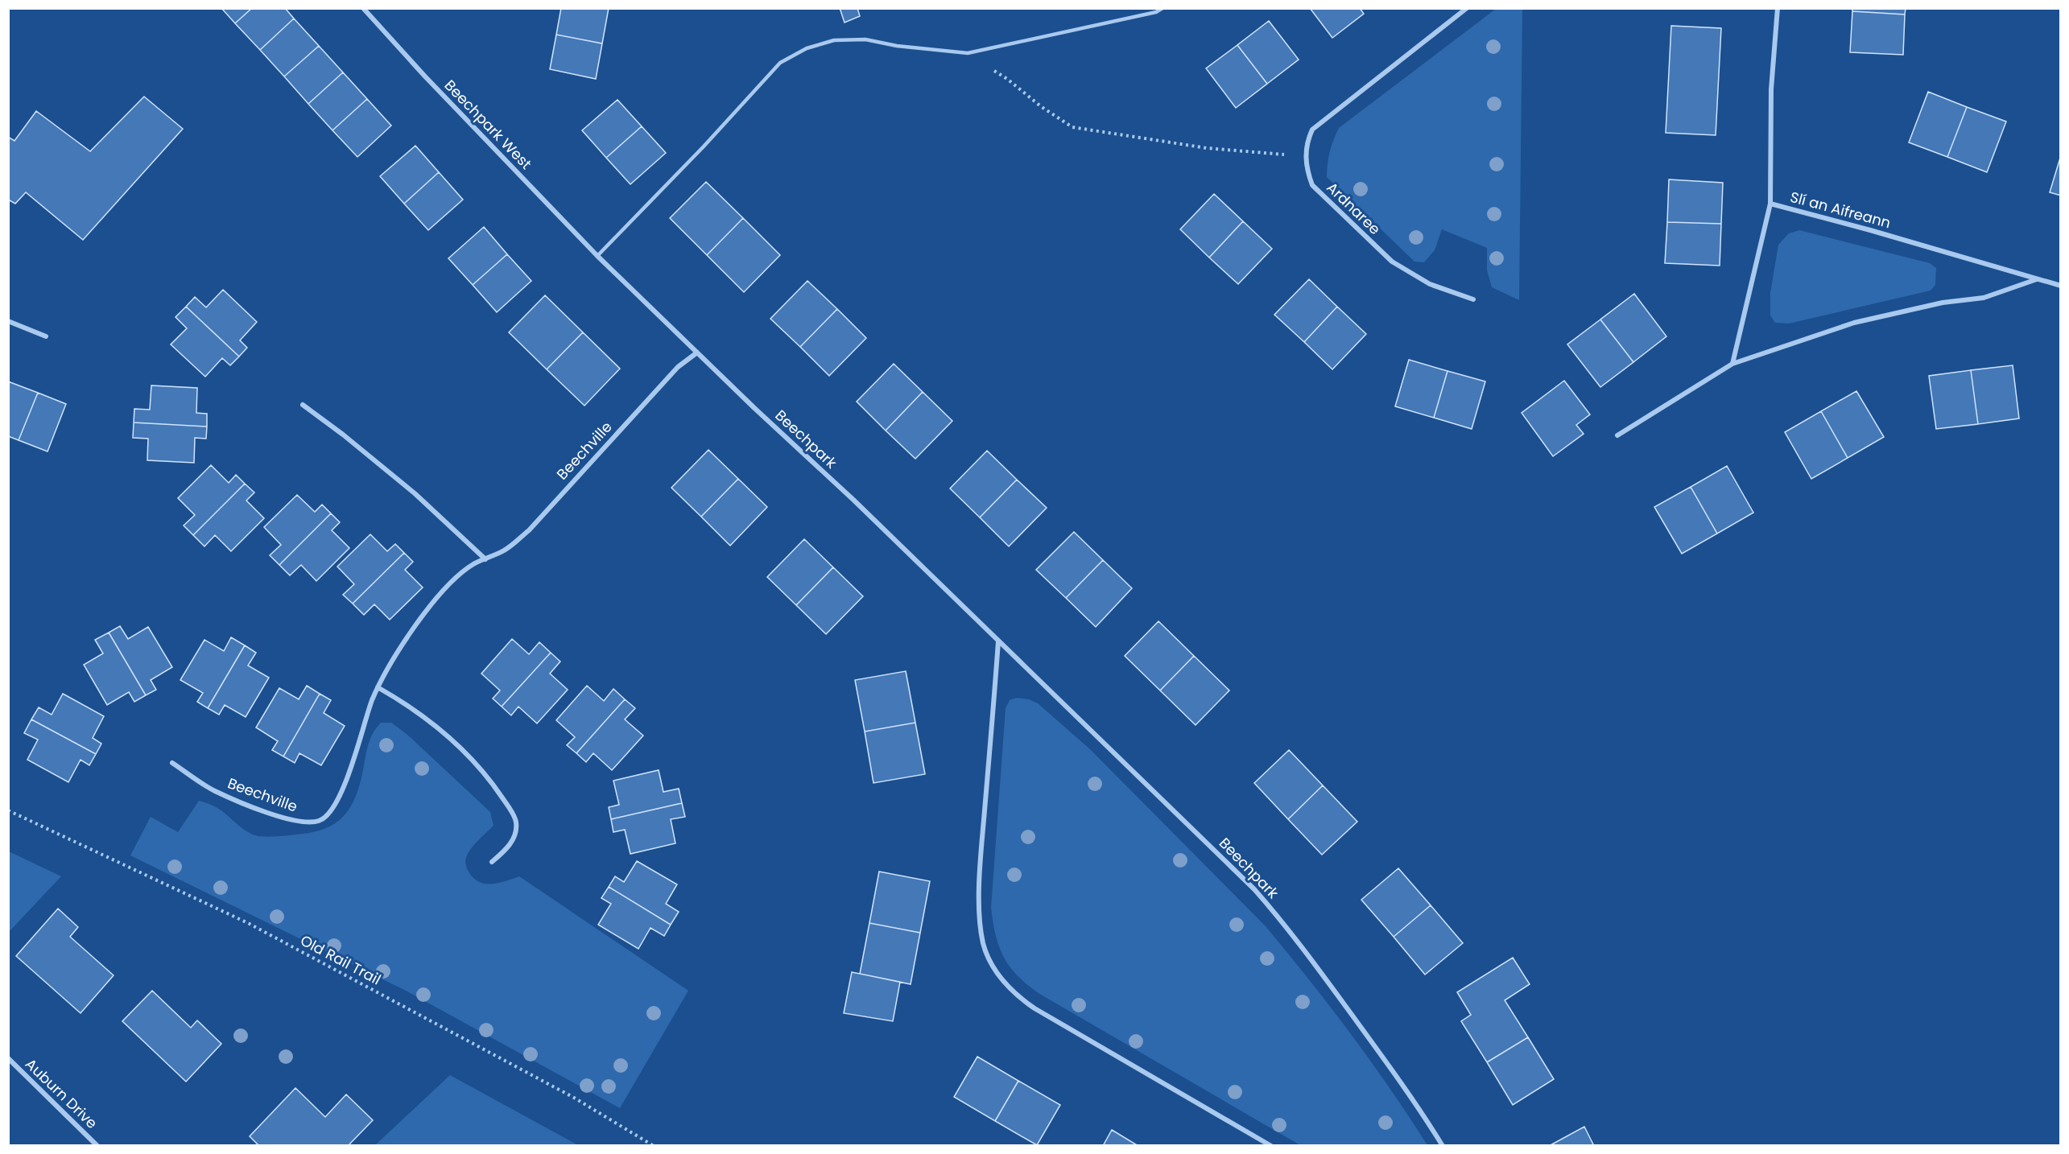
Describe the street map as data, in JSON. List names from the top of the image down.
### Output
{
  "streets": {
    "street": [
      "Beechpark West",
      "Ardnaree",
      "Slí an Aifreann",
      "Beechpark",
      "Beechville",
      "Auburn Drive"
    ],
    "path": ["Old Rail Trail"]
  },
  "crossings": [
    ["Beechpark West", "Beechpark"],
    ["Beechpark", "Beechville"]
  ]
}
